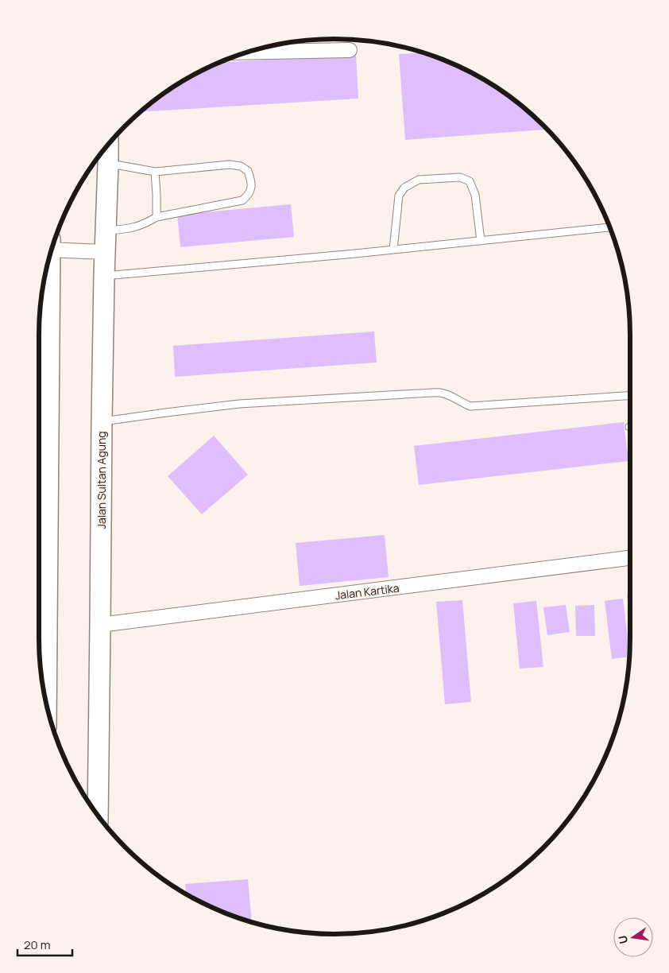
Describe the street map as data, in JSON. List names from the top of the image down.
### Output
{
  "streets": {
    "main road": ["Jalan Sultan Agung"],
    "street": ["Jalan Kartika"]
  },
  "crossings": [
    ["Jalan Sultan Agung", "Jalan Kartika"]
  ],
  "scale_bar": "20 m",
  "north": "left"
}
